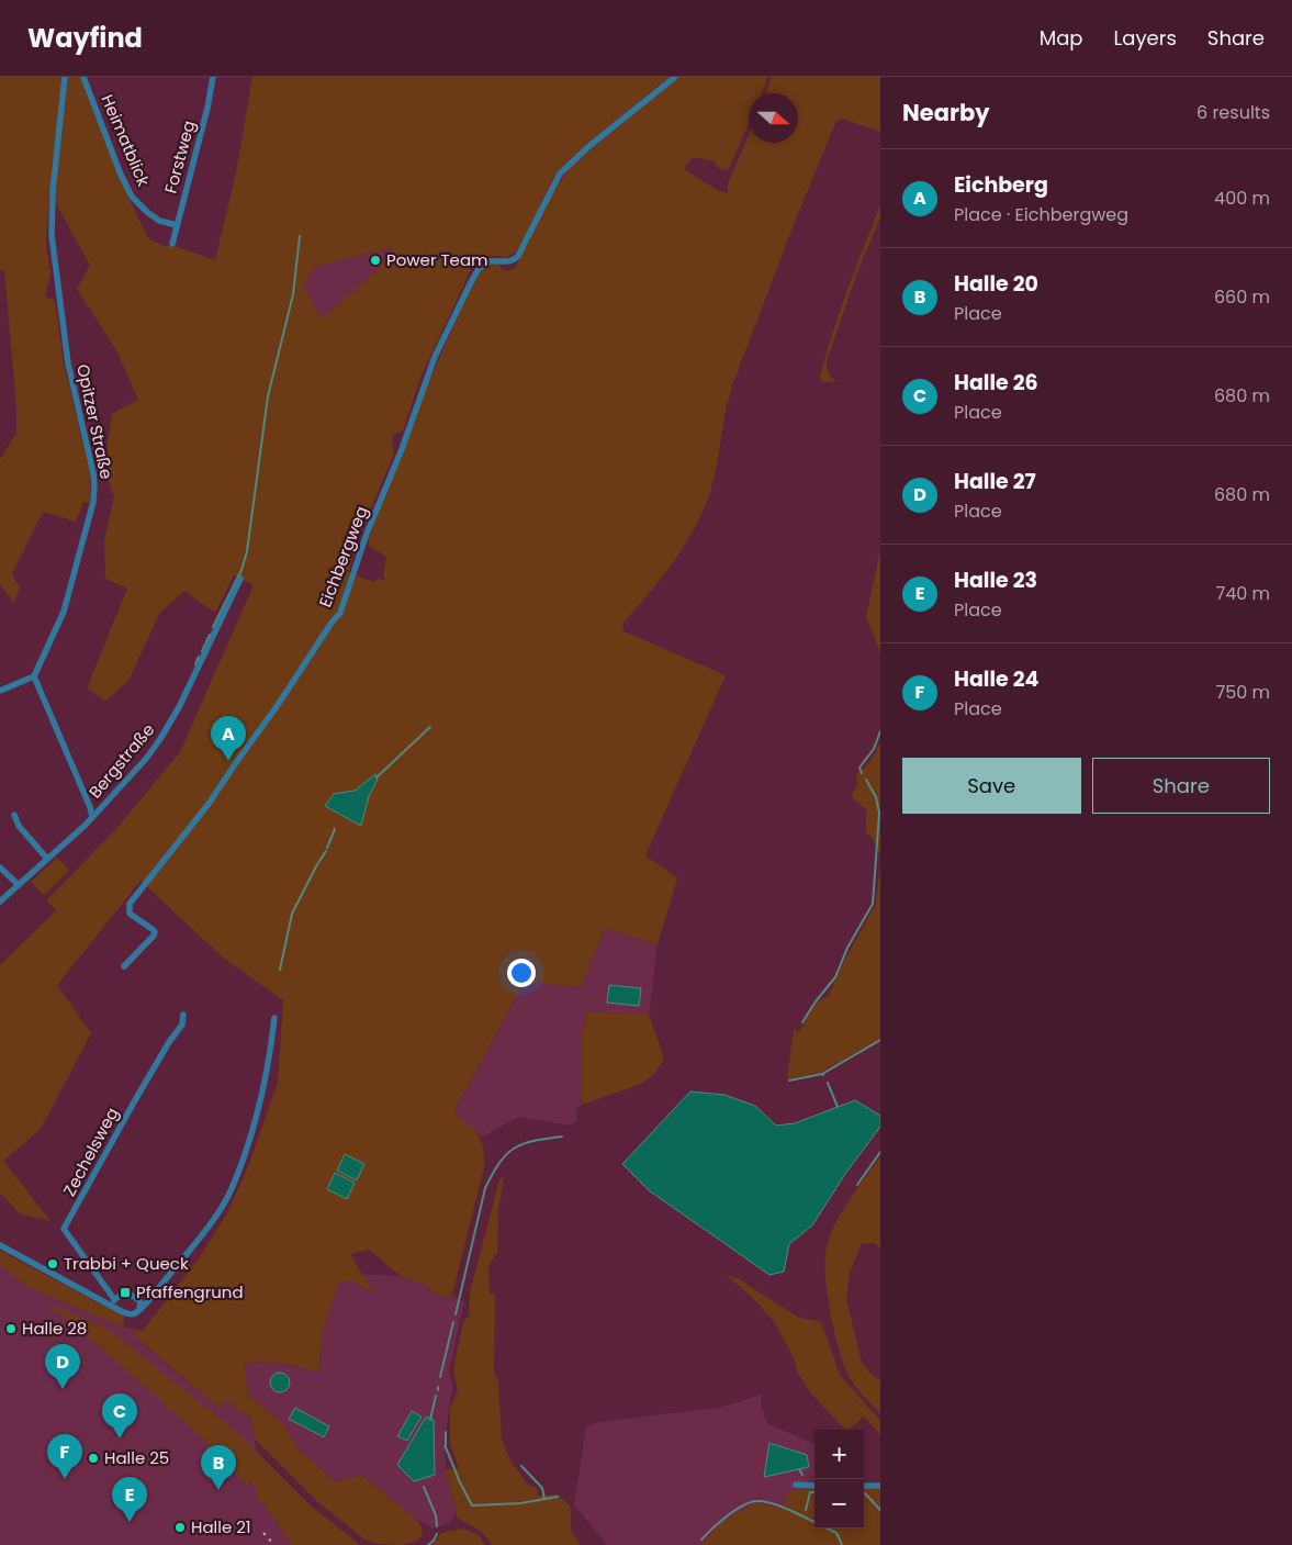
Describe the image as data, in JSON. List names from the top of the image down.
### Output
{
  "streets": {
    "street": [
      "Heimatblick",
      "Forstweg",
      "Opitzer Straße",
      "Eichbergweg",
      "Bergstraße",
      "Zechelsweg"
    ]
  },
  "crossings": [
    ["Heimatblick", "Forstweg"]
  ],
  "places": {
    "other": [
      "Power Team",
      "Trabbi + Queck",
      "Halle 28",
      "Halle 25",
      "Halle 21"
    ],
    "transit": ["Pfaffengrund"]
  },
  "north": "right",
  "page": {
    "header": "Wayfind",
    "nav": ["Map", "Layers", "Share"],
    "heading": ["Nearby", "6 results"],
    "list": [
      {
        "mark": "A",
        "name": "Eichberg",
        "note": "Place · Eichbergweg",
        "value": "400 m"
      },
      {
        "mark": "B",
        "name": "Halle 20",
        "note": "Place",
        "value": "660 m"
      },
      {
        "mark": "C",
        "name": "Halle 26",
        "note": "Place",
        "value": "680 m"
      },
      {
        "mark": "D",
        "name": "Halle 27",
        "note": "Place",
        "value": "680 m"
      },
      {
        "mark": "E",
        "name": "Halle 23",
        "note": "Place",
        "value": "740 m"
      },
      {
        "mark": "F",
        "name": "Halle 24",
        "note": "Place",
        "value": "750 m"
      }
    ],
    "pins": [
      "A",
      "D",
      "C",
      "F",
      "B",
      "E"
    ],
    "buttons": ["Save", "Share"],
    "map_buttons": ["+", "−"]
  }
}
